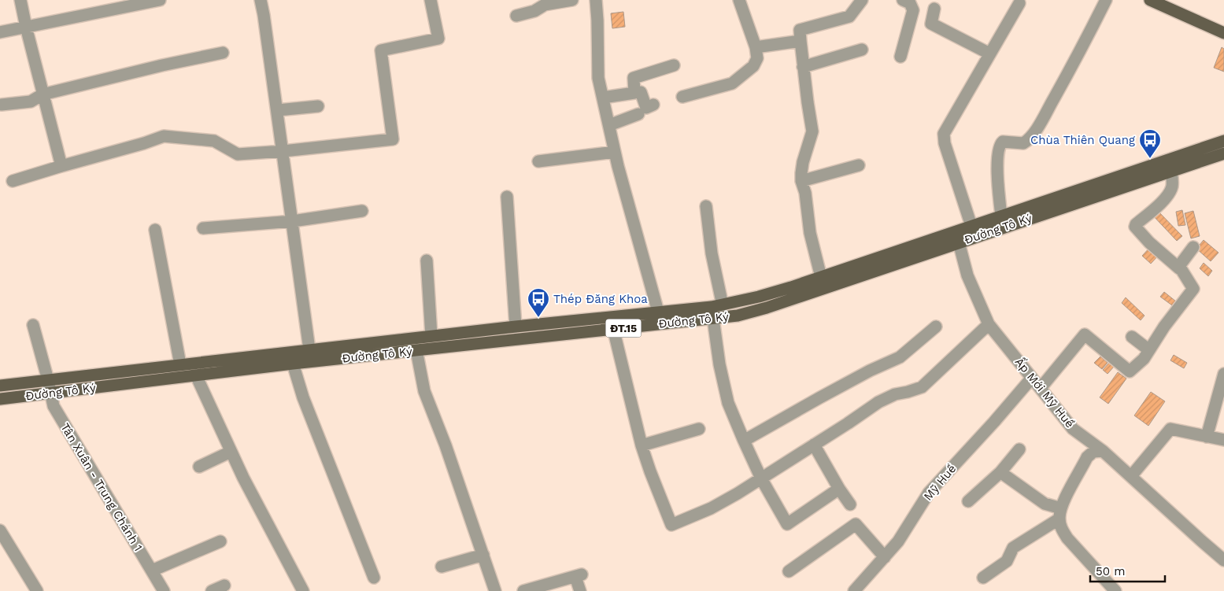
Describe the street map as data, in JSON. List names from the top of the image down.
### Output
{
  "streets": {
    "main road": ["Đường Tô Ký", "ĐT.15"],
    "street": ["Ấp Mới Mỹ Huề", "Mỹ Huề", "Tân Xuân - Trung Chánh 1"]
  },
  "crossings": [
    ["Đường Tô Ký", "Ấp Mới Mỹ Huề"],
    ["Đường Tô Ký", "Tân Xuân - Trung Chánh 1"],
    ["Ấp Mới Mỹ Huề", "Mỹ Huề"]
  ],
  "places": {
    "bus stop": ["Chùa Thiên Quang", "Thép Đăng Khoa"]
  },
  "scale_bar": "50 m"
}
